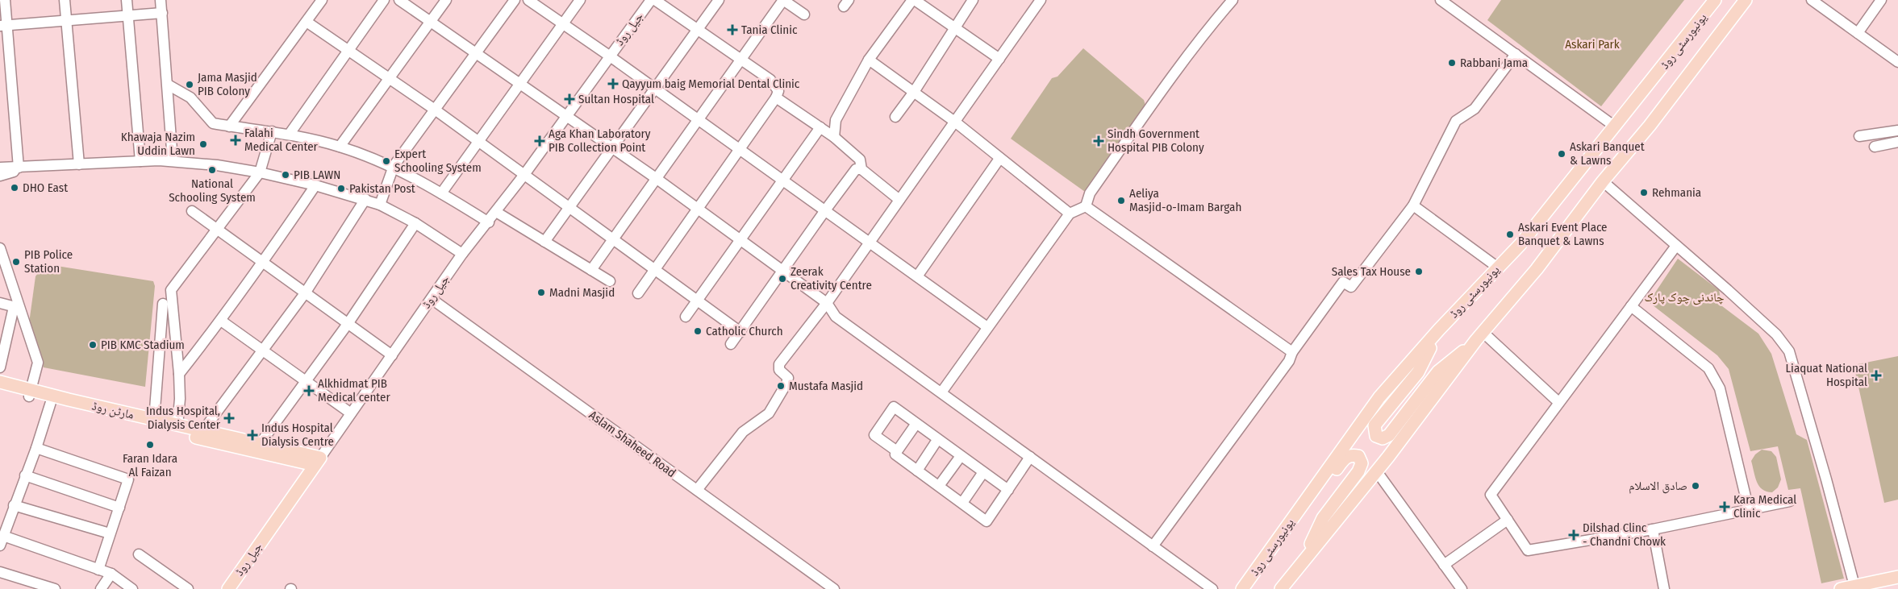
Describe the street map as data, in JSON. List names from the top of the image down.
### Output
{
  "streets": {
    "main road": ["جیل روڈ", "یونیورسٹی روڈ", "مارٹن روڈ"],
    "street": ["Aslam Shaheed Road"]
  },
  "crossings": [
    ["جیل روڈ", "مارٹن روڈ"],
    ["جیل روڈ", "Aslam Shaheed Road"]
  ],
  "parks": ["Askari Park", "چاندنی چوک پارک"],
  "places": {
    "health": [
      "Tania Clinic",
      "Qayyum baig Memorial Dental Clinic",
      "Sultan Hospital",
      "Falahi Medical Center",
      "Aga Khan Laboratory PIB Collection Point",
      "Sindh Government Hospital PIB Colony",
      "Liaquat National Hospital",
      "Alkhidmat PIB Medical center",
      "Indus Hospital, Dialysis Center",
      "Indus Hospital Dialysis Centre",
      "Kara Medical Clinic",
      "Dilshad Clinc - Chandni Chowk"
    ],
    "other": [
      "Rabbani Jama",
      "Jama Masjid PIB Colony",
      "Khawaja Nazim Uddin Lawn",
      "Askari Banquet & Lawns",
      "Expert Schooling System",
      "National Schooling System",
      "PIB LAWN",
      "DHO East",
      "Pakistan Post",
      "Rehmania",
      "Aeliya Masjid-o-Imam Bargah",
      "Askari Event Place Banquet & Lawns",
      "PIB Police Station",
      "Sales Tax House",
      "Zeerak Creativity Centre",
      "Madni Masjid",
      "Catholic Church",
      "PIB KMC Stadium",
      "Mustafa Masjid",
      "Faran Idara Al Faizan",
      "صادق الاسلام"
    ]
  }
}
